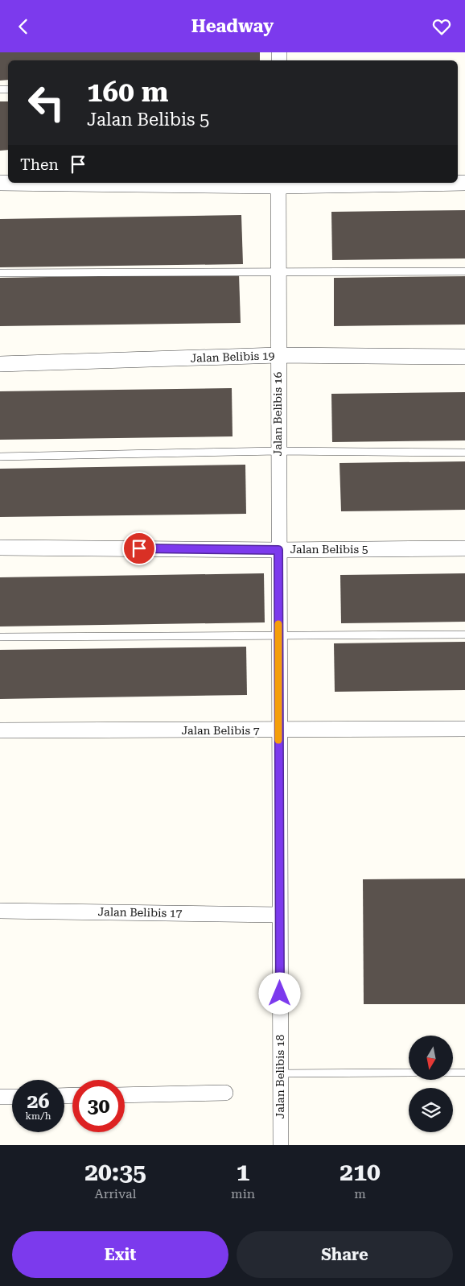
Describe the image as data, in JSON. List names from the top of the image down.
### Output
{
  "streets": {
    "street": [
      "Jalan Belibis 19",
      "Jalan Belibis 16",
      "Jalan Belibis 5",
      "Jalan Belibis 7",
      "Jalan Belibis 17",
      "Jalan Belibis 18"
    ]
  },
  "crossings": [
    ["Jalan Belibis 19", "Jalan Belibis 16"],
    ["Jalan Belibis 16", "Jalan Belibis 5"],
    ["Jalan Belibis 16", "Jalan Belibis 18"],
    ["Jalan Belibis 5", "Jalan Belibis 18"],
    ["Jalan Belibis 7", "Jalan Belibis 18"],
    ["Jalan Belibis 17", "Jalan Belibis 18"]
  ],
  "north": "bottom",
  "page": {
    "header": "Headway",
    "turn": ["160 m", "Jalan Belibis 5"],
    "then": "Then",
    "speed": "26 km/h",
    "limit": "30",
    "eta": [
      "20:35",
      "Arrival",
      "1",
      "min",
      "210",
      "m"
    ],
    "buttons": ["Exit", "Share"]
  }
}
